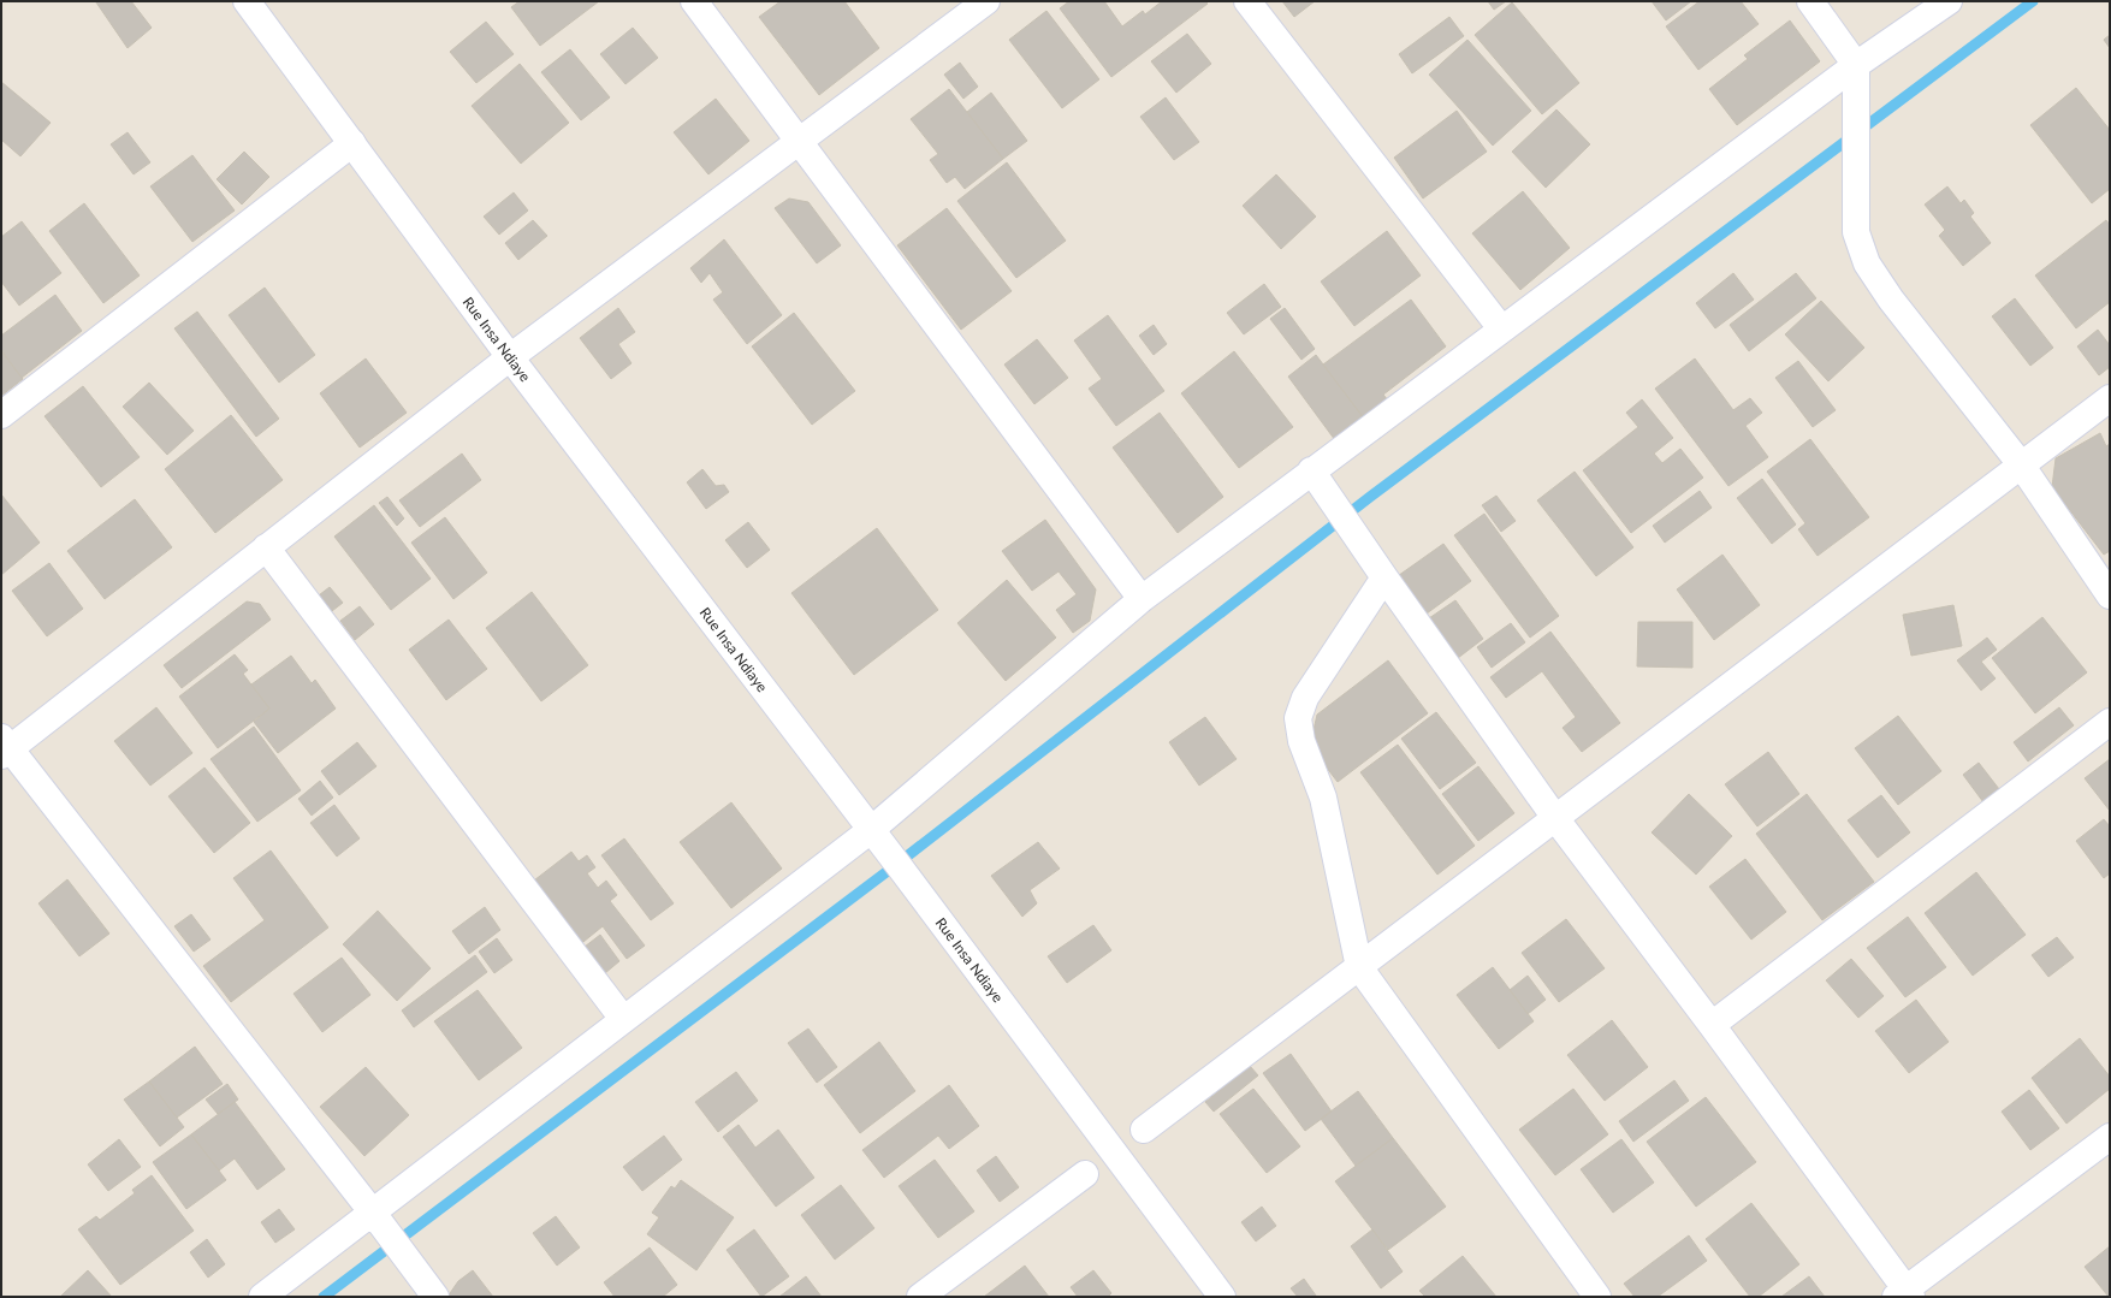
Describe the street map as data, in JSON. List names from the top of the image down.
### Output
{
  "streets": {
    "street": ["Rue Insa Ndiaye"]
  }
}
